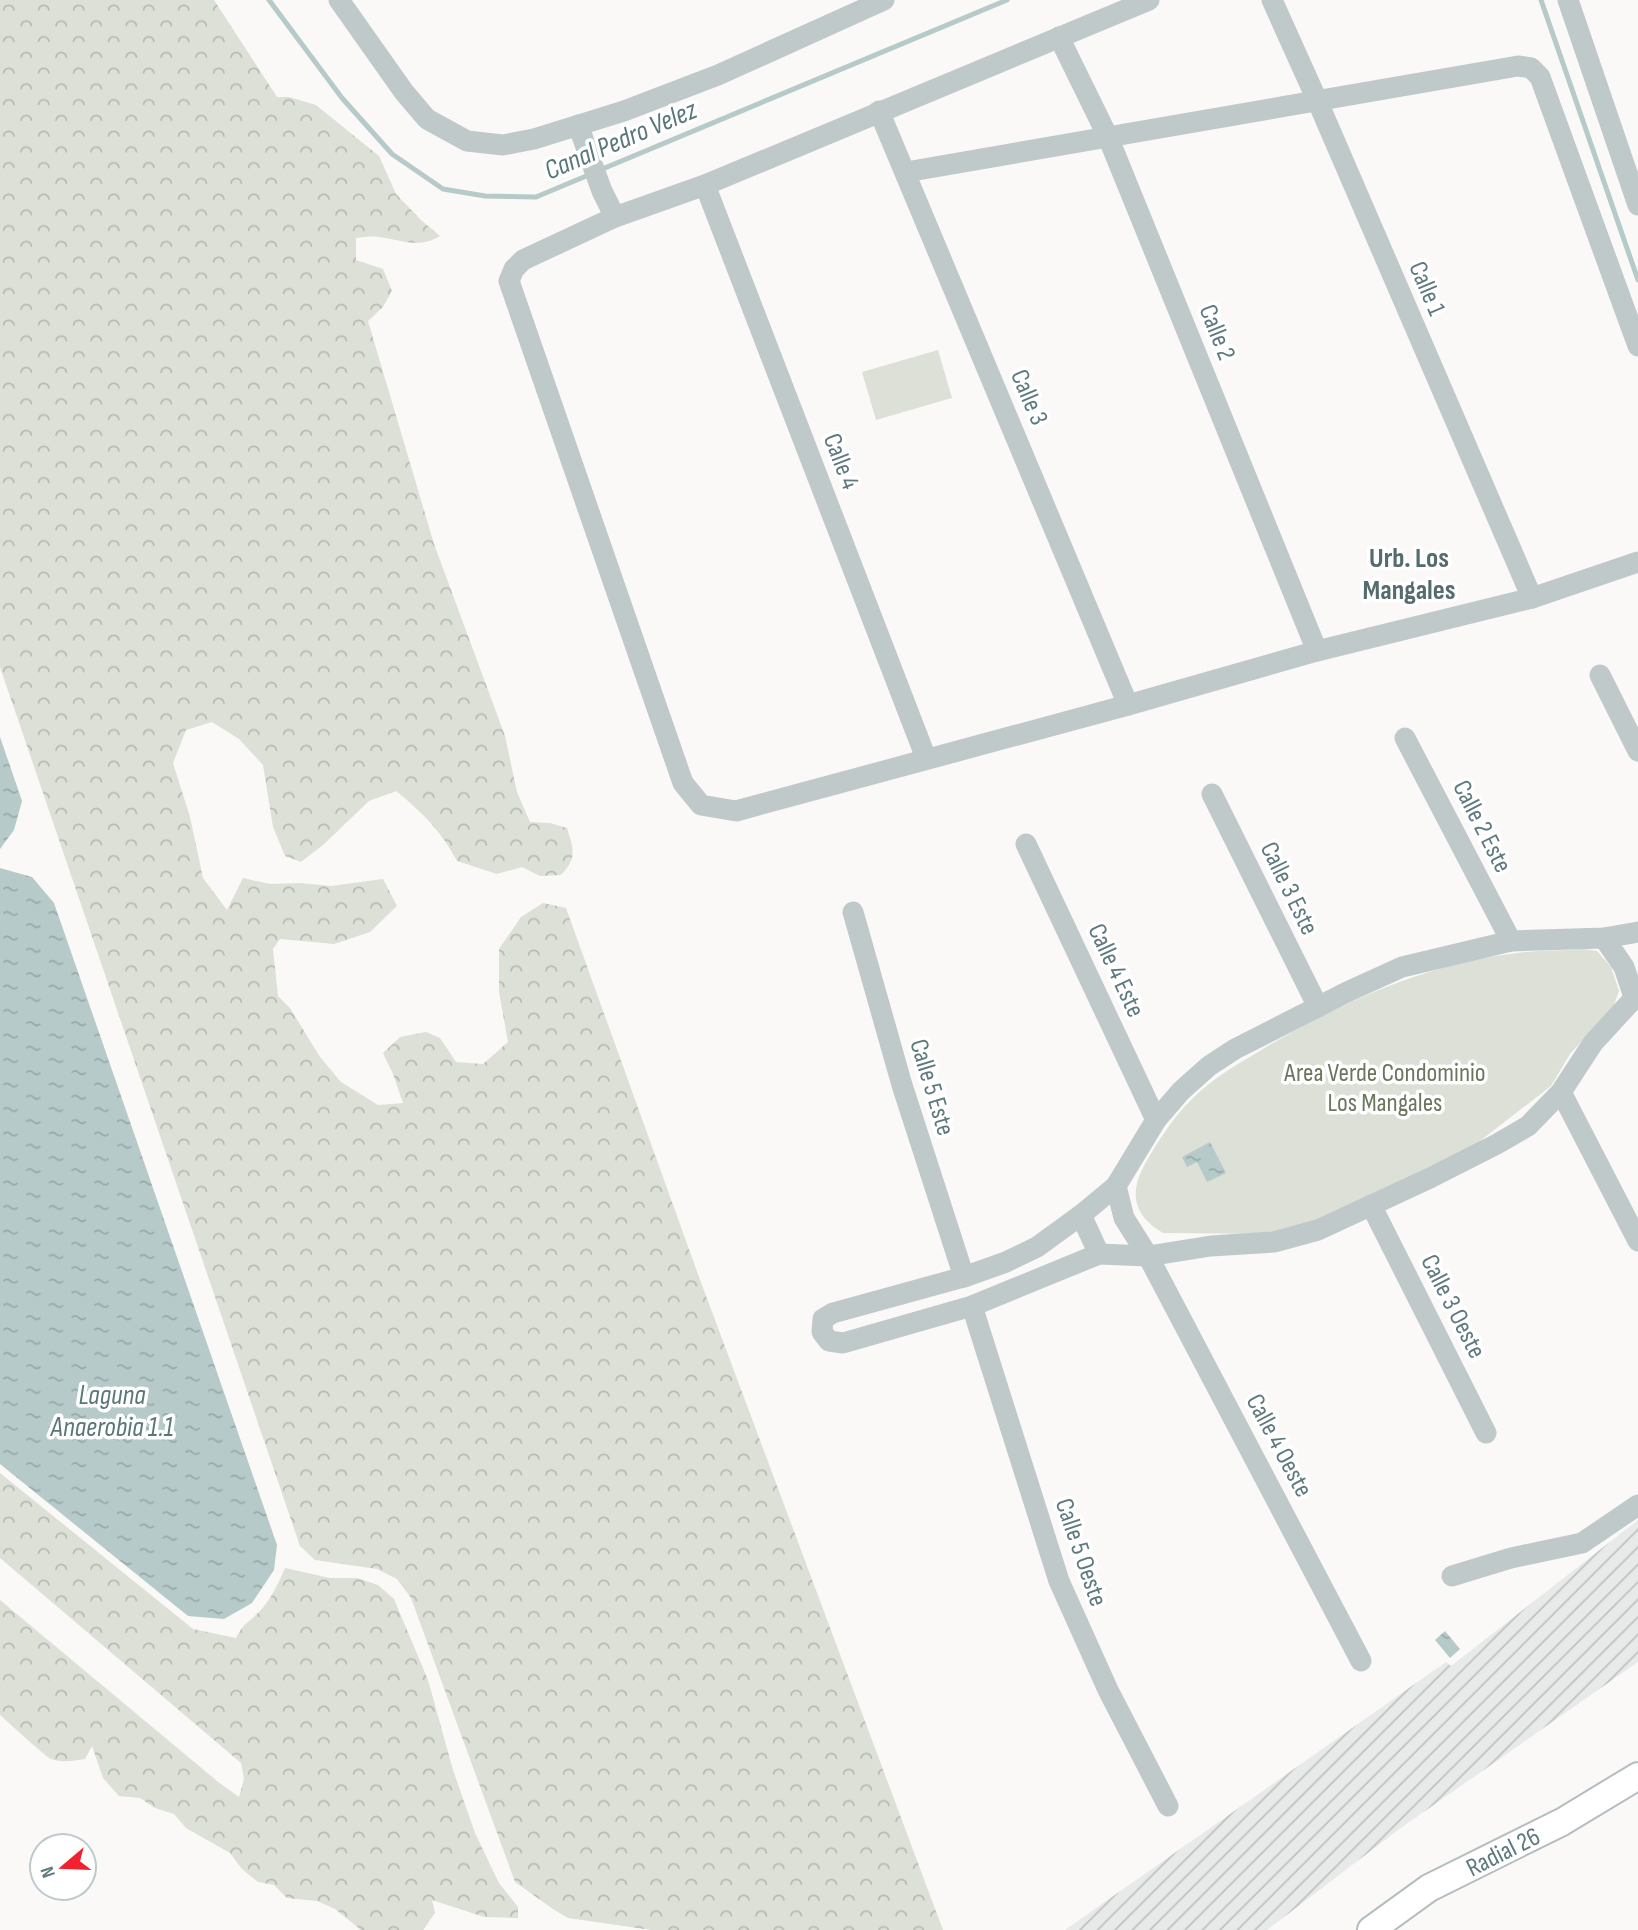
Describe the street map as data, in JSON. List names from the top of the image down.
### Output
{
  "streets": {
    "main road": ["Radial 26"],
    "street": [
      "Calle 1",
      "Calle 2",
      "Calle 3",
      "Calle 4",
      "Calle 2 Este",
      "Calle 3 Este",
      "Calle 4 Este",
      "Calle 5 Este",
      "Calle 3 Oeste",
      "Calle 4 Oeste",
      "Calle 5 Oeste"
    ]
  },
  "districts": ["Urb. Los Mangales"],
  "water": ["Canal Pedro Velez", "Laguna Anaerobia 1.1"],
  "parks": ["Area Verde Condominio Los Mangales"],
  "north": "left"
}
